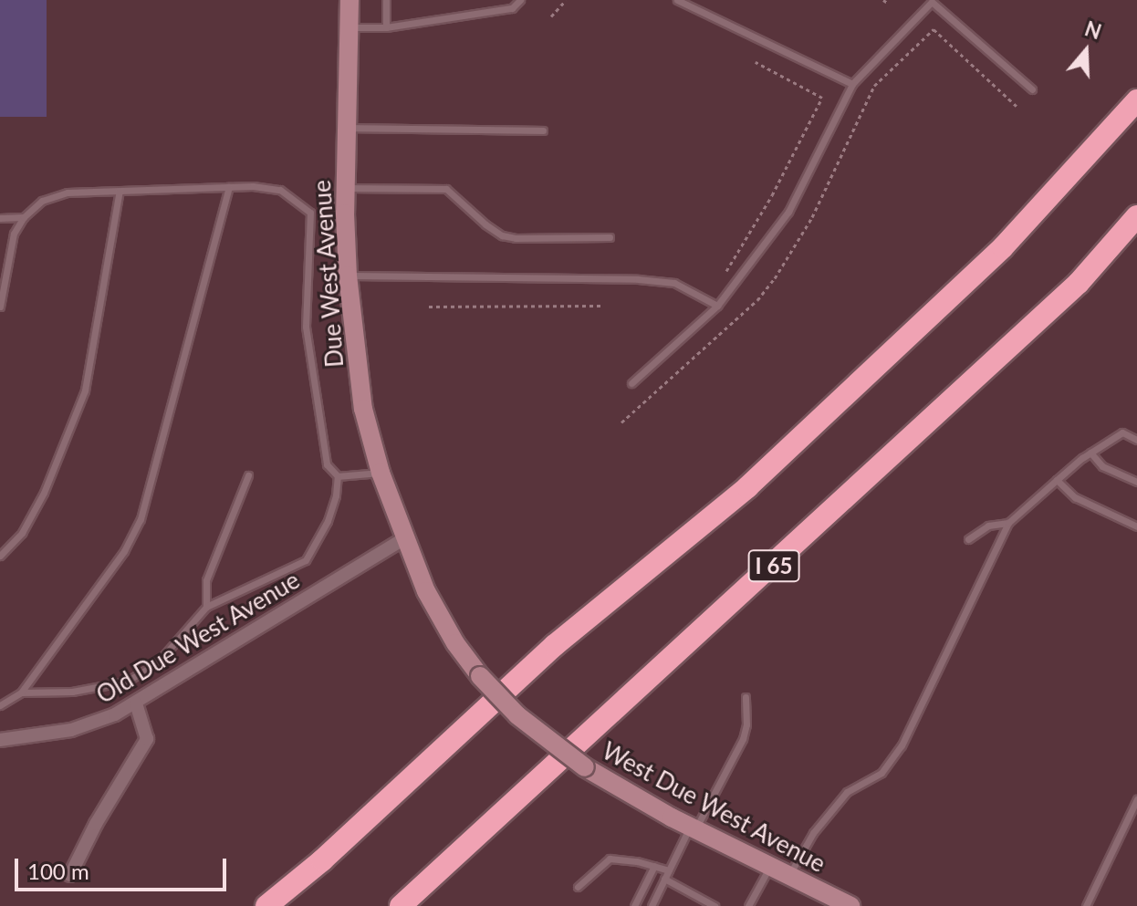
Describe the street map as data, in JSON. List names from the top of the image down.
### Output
{
  "streets": {
    "highway": ["I 65"],
    "main road": ["Due West Avenue", "West Due West Avenue"],
    "street": ["Old Due West Avenue"]
  },
  "crossings": [
    ["Due West Avenue", "Old Due West Avenue"],
    ["Due West Avenue", "West Due West Avenue"],
    ["Old Due West Avenue", "West Due West Avenue"]
  ],
  "scale_bar": "100 m",
  "north": "top"
}
